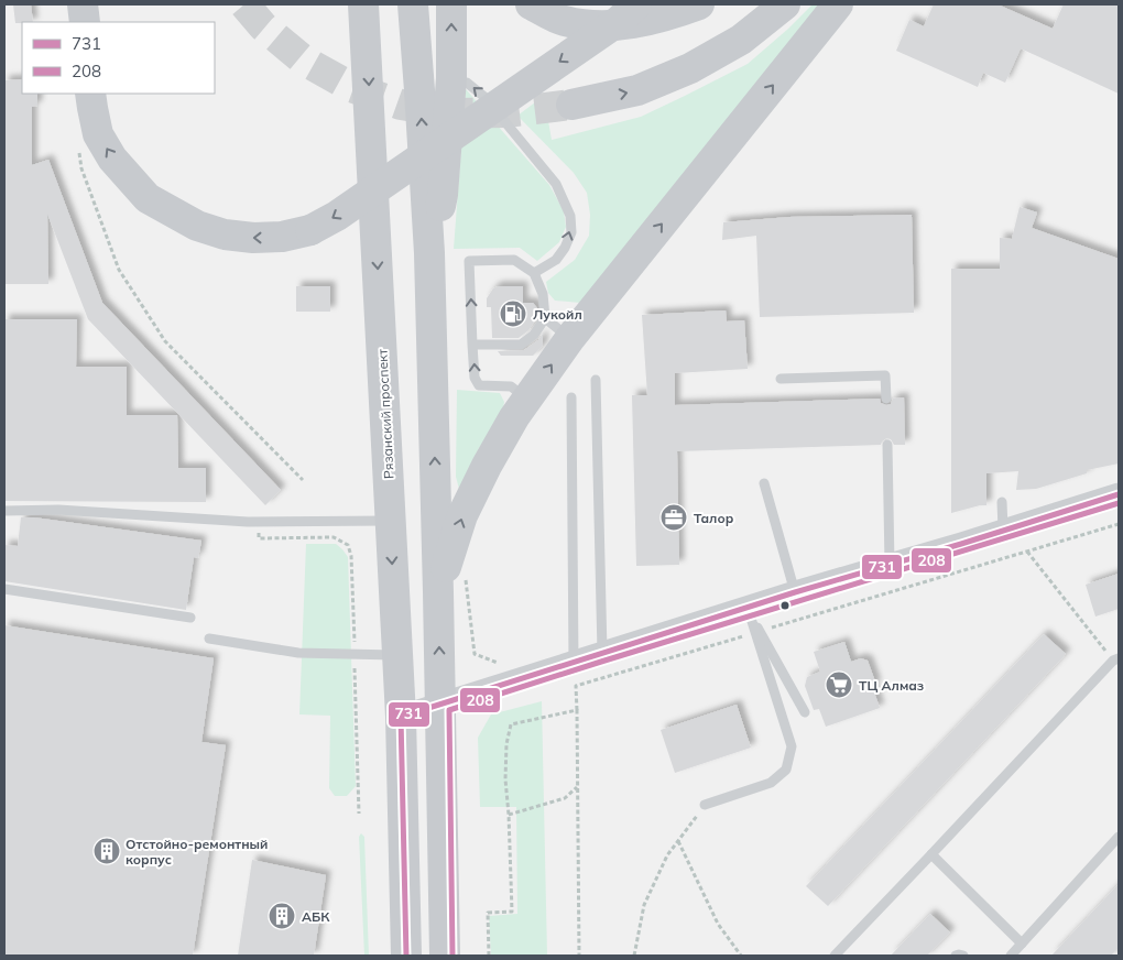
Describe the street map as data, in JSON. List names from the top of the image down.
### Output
{
  "streets": {
    "main road": ["Рязанский проспект"]
  },
  "places": {
    "fuel station": ["Лукойл"],
    "office": ["Талор"],
    "supermarket": ["ТЦ Алмаз"],
    "building": ["Отстойно-ремонтный корпус", "АБК"]
  },
  "lines": ["transit line 731", "transit line 208"],
  "legend": ["731", "208"]
}
